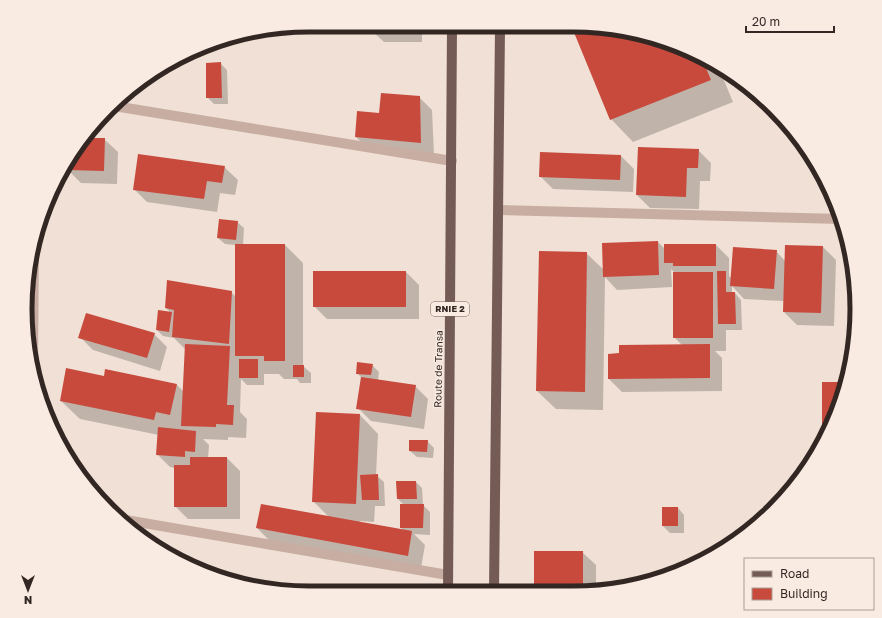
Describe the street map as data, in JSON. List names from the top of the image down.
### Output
{
  "streets": {
    "main road": ["RNIE 2", "Route de Transa"]
  },
  "legend": ["Road", "Building"],
  "scale_bar": "20 m",
  "north": "bottom"
}
